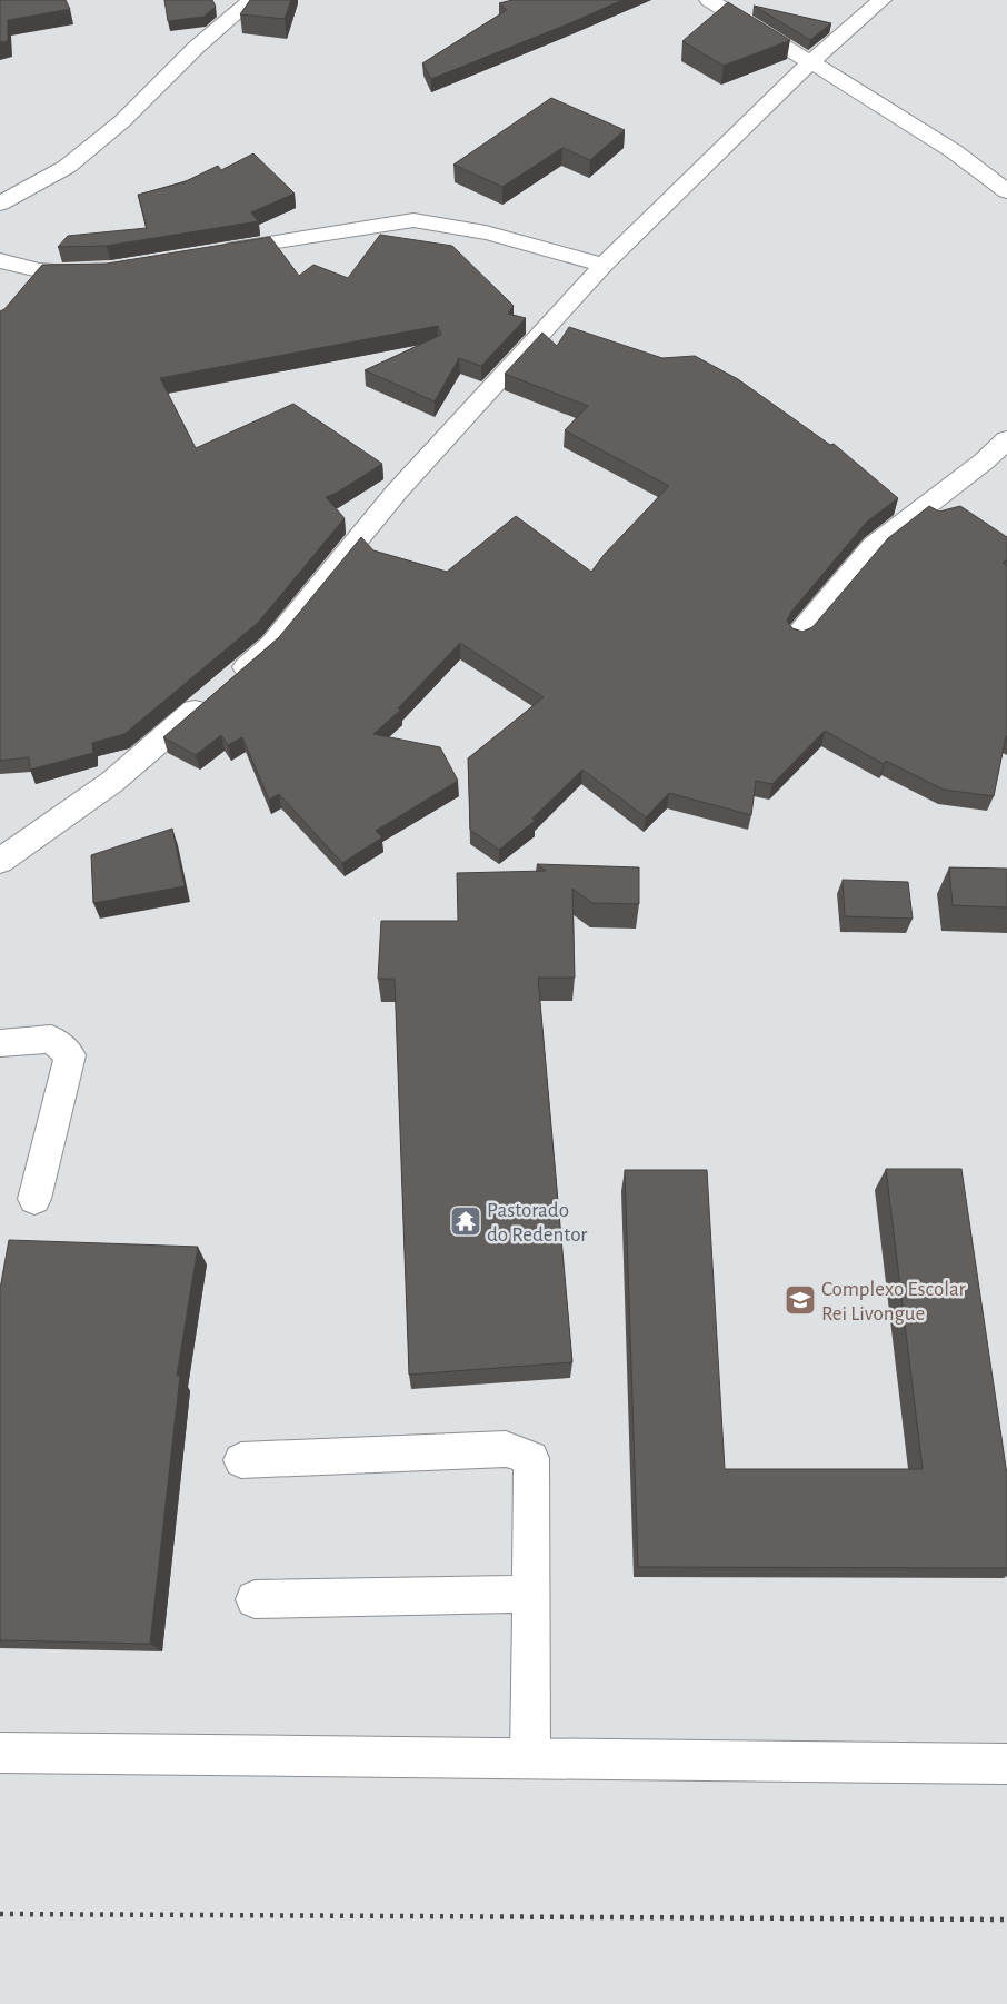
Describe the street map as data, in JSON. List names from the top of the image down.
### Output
{
  "places": {
    "temple": ["Pastorado do Redentor"],
    "school or university": ["Complexo Escolar Rei Livongue"]
  }
}
